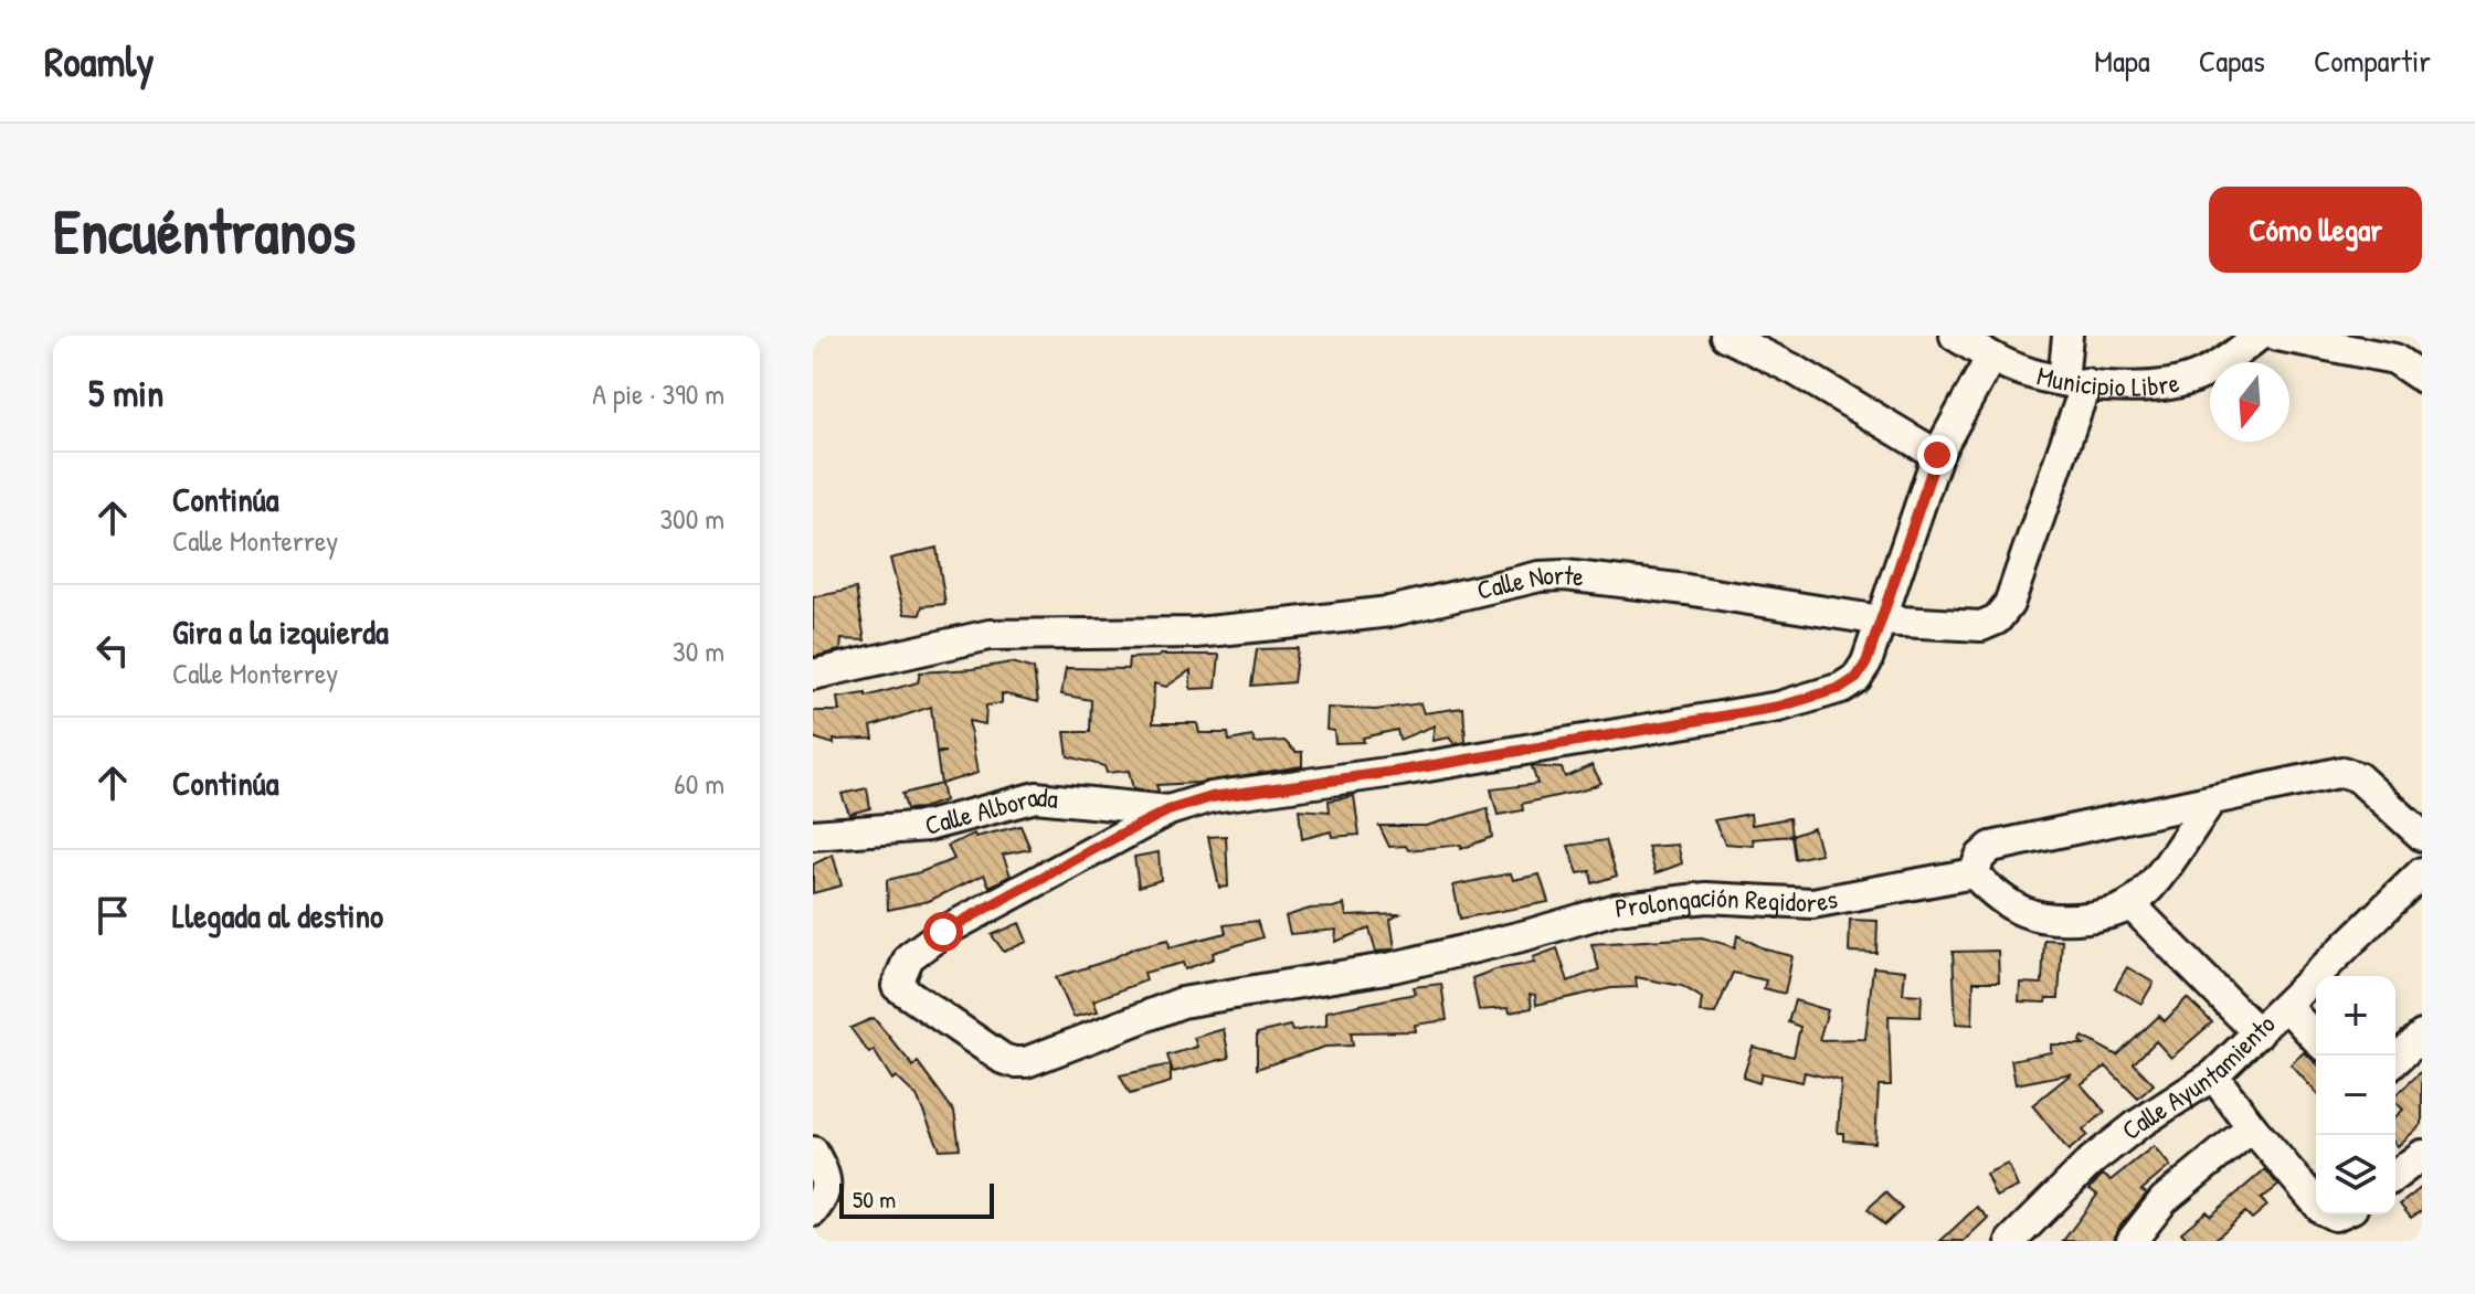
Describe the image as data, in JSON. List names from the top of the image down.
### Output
{
  "streets": {
    "street": [
      "Municipio Libre",
      "Calle Norte",
      "Calle Alborada",
      "Prolongación Regidores",
      "Calle Ayuntamiento"
    ]
  },
  "crossings": [
    ["Municipio Libre", "Calle Norte"],
    ["Calle Alborada", "Prolongación Regidores"]
  ],
  "scale_bar": "50 m",
  "north": "bottom",
  "page": {
    "header": "Roamly",
    "nav": ["Mapa", "Capas", "Compartir"],
    "buttons": "Cómo llegar",
    "title": "Encuéntranos",
    "heading": ["5 min", "A pie · 390 m"],
    "list": [
      ["Continúa", "Calle Monterrey", "300 m"],
      ["Gira a la izquierda", "Calle Monterrey", "30 m"],
      ["Continúa", "60 m"],
      "Llegada al destino"
    ],
    "map_buttons": ["+", "−"],
    "scale": "50 m"
  }
}
